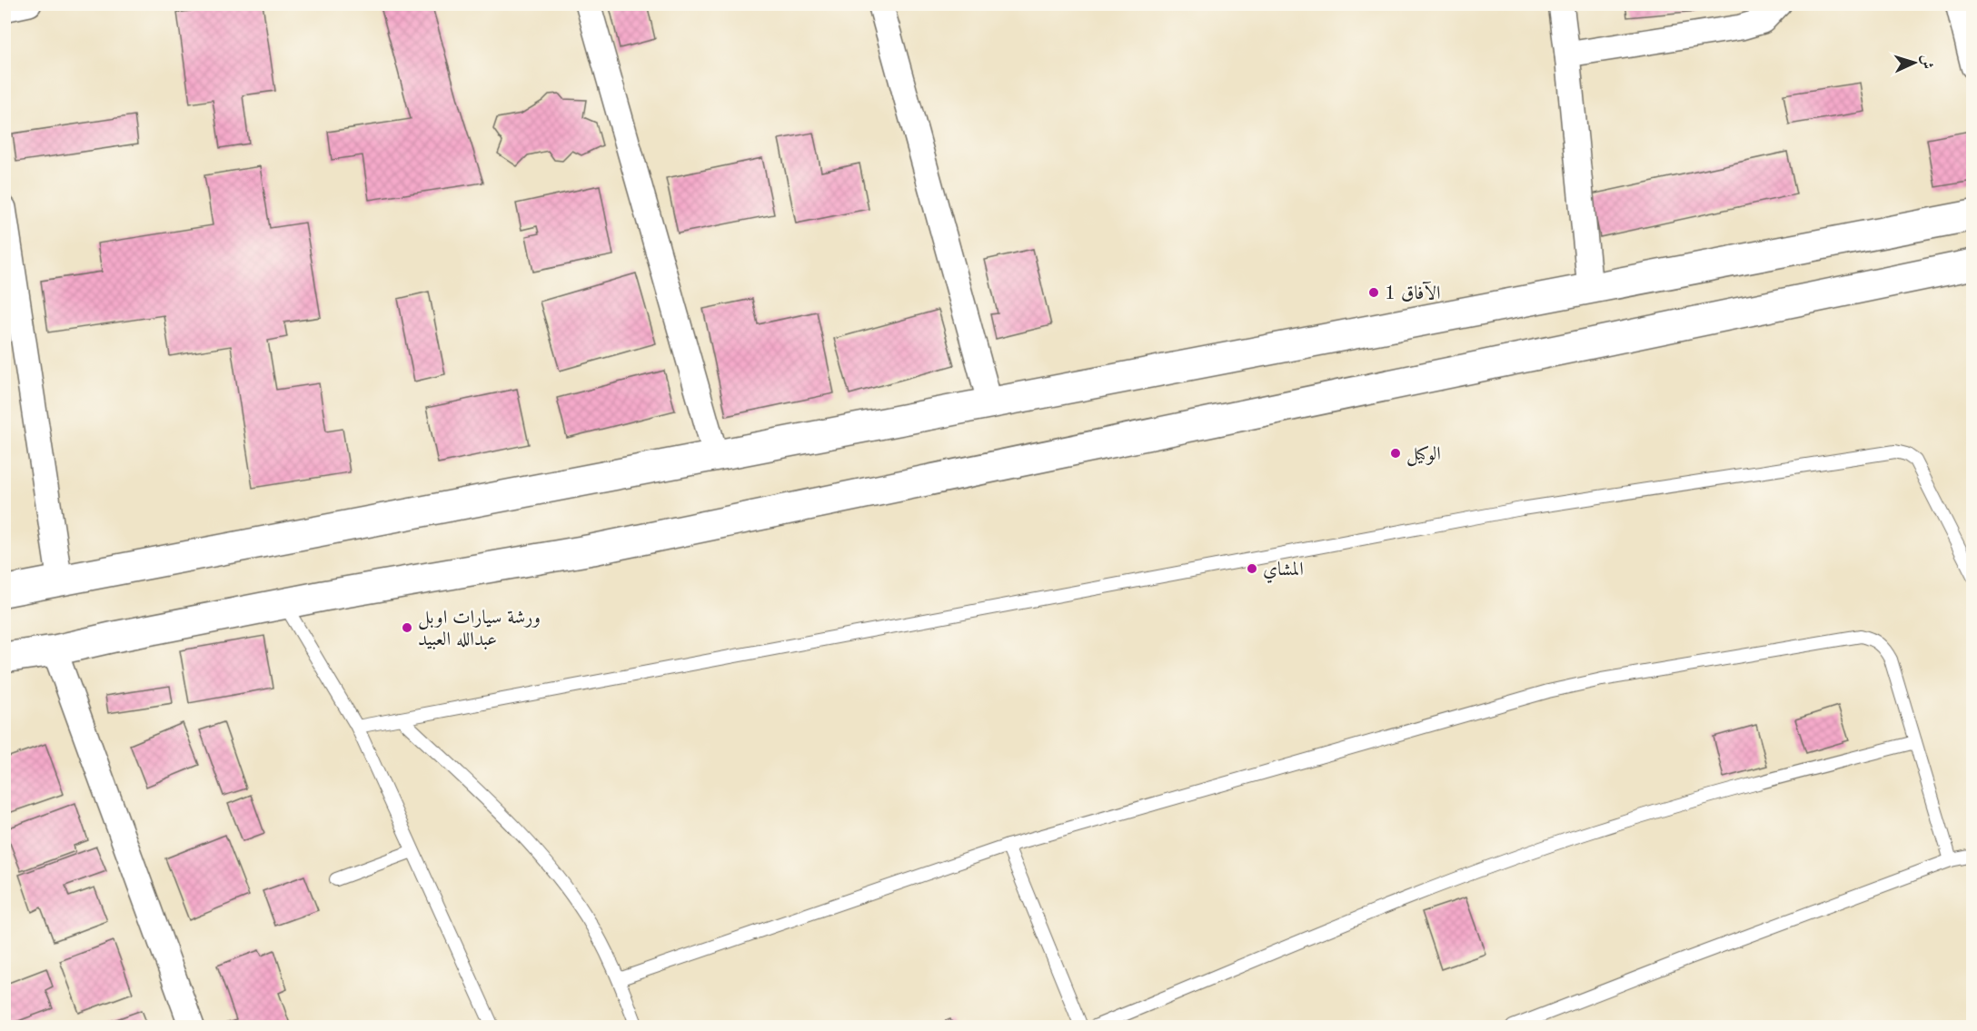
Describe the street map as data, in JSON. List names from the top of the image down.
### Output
{
  "places": [
    "الآفاق 1",
    "الوكيل",
    "المشاي",
    "ورشة سيارات اوبل عبدالله العبيد"
  ],
  "north": "right"
}
